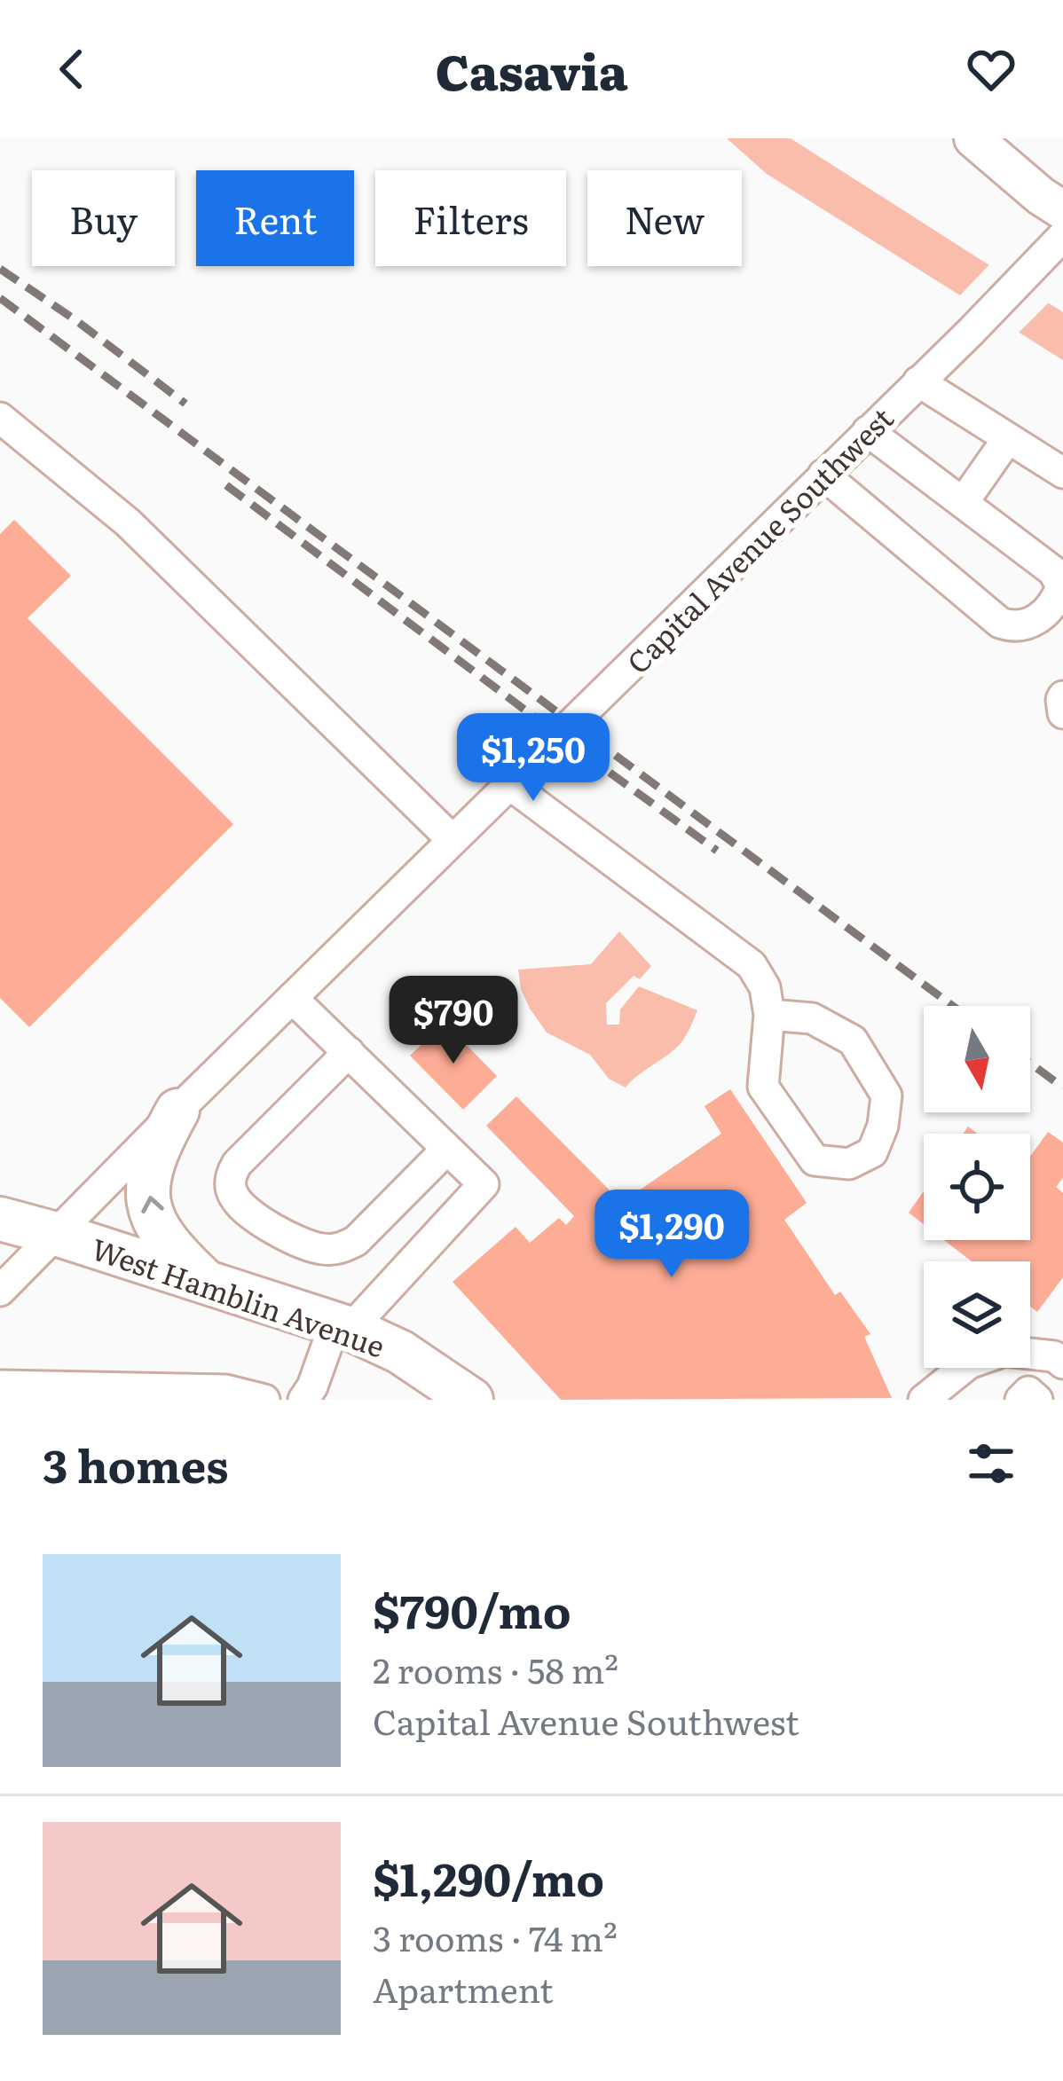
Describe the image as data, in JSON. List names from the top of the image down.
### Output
{
  "streets": {
    "highway": ["West Hamblin Avenue"],
    "street": ["Capital Avenue Southwest"]
  },
  "crossings": [
    ["Capital Avenue Southwest", "West Hamblin Avenue"]
  ],
  "north": "bottom",
  "page": {
    "header": "Casavia",
    "chip": [
      "Buy",
      "Rent",
      "Filters",
      "New"
    ],
    "price": ["$1,250", "$790", "$1,290"],
    "heading": "3 homes",
    "list": [
      {
        "name": "$790/mo",
        "note": "2 rooms · 58 m² · Capital Avenue Southwest"
      },
      {
        "name": "$1,290/mo",
        "note": "3 rooms · 74 m² · Apartment"
      }
    ]
  }
}
